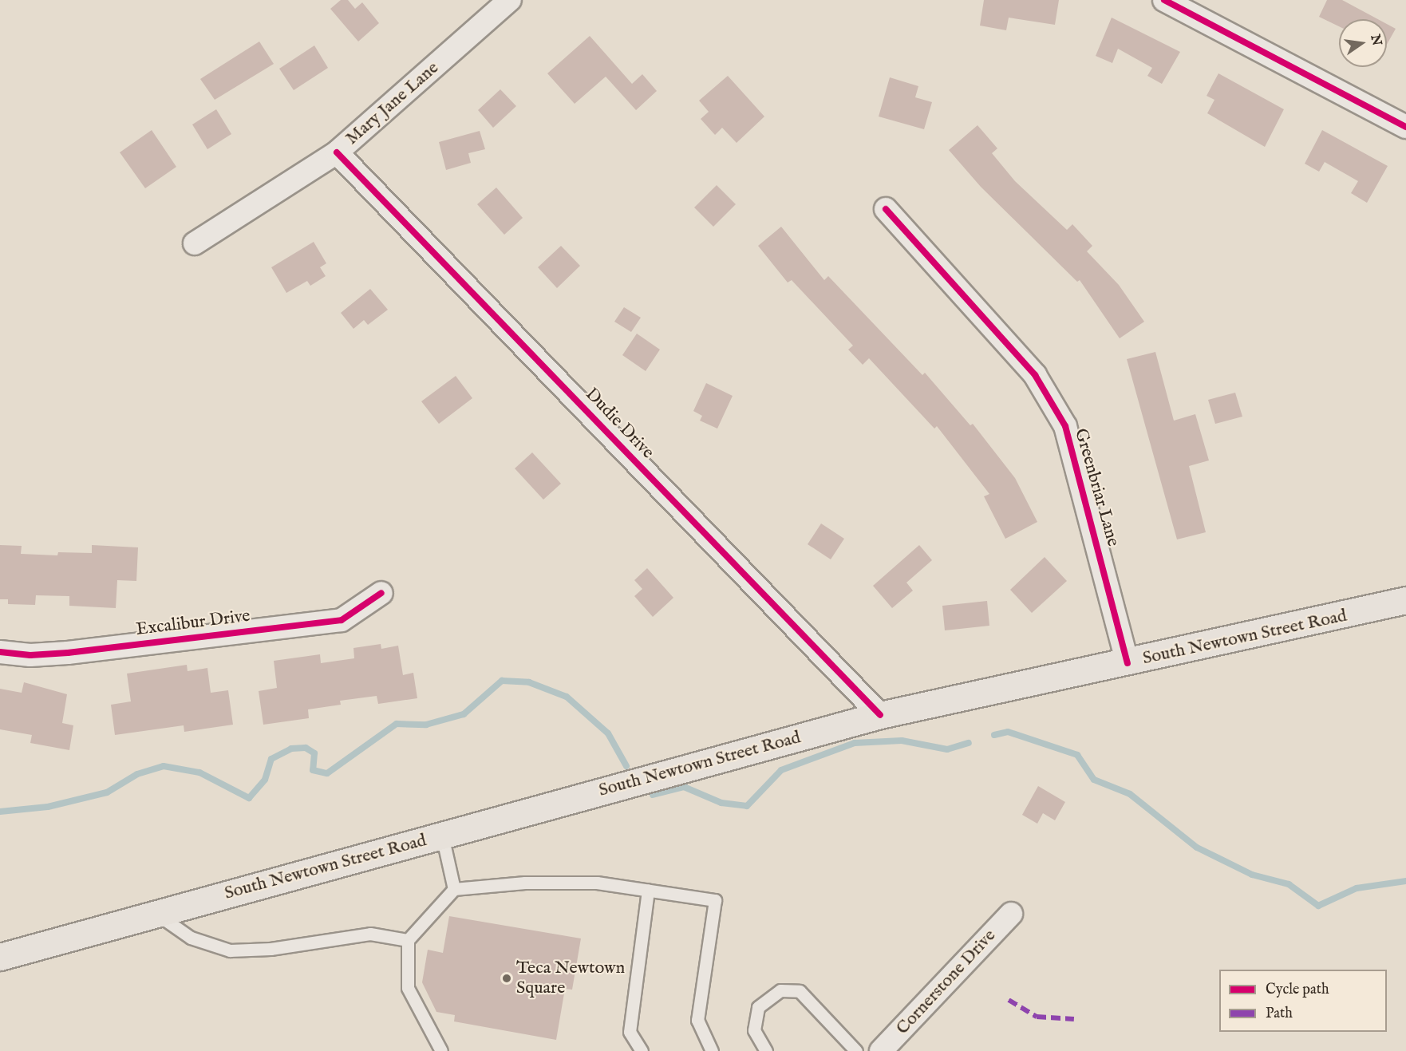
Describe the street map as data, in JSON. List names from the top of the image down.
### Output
{
  "streets": {
    "main road": ["South Newtown Street Road"],
    "street": [
      "Mary Jane Lane",
      "Dudie Drive",
      "Greenbriar Lane",
      "Excalibur Drive",
      "Cornerstone Drive"
    ]
  },
  "crossings": [
    ["Mary Jane Lane", "Dudie Drive"],
    ["Dudie Drive", "South Newtown Street Road"],
    ["Greenbriar Lane", "South Newtown Street Road"]
  ],
  "places": ["Teca Newtown Square"],
  "legend": ["Cycle path", "Path"],
  "north": "right"
}
